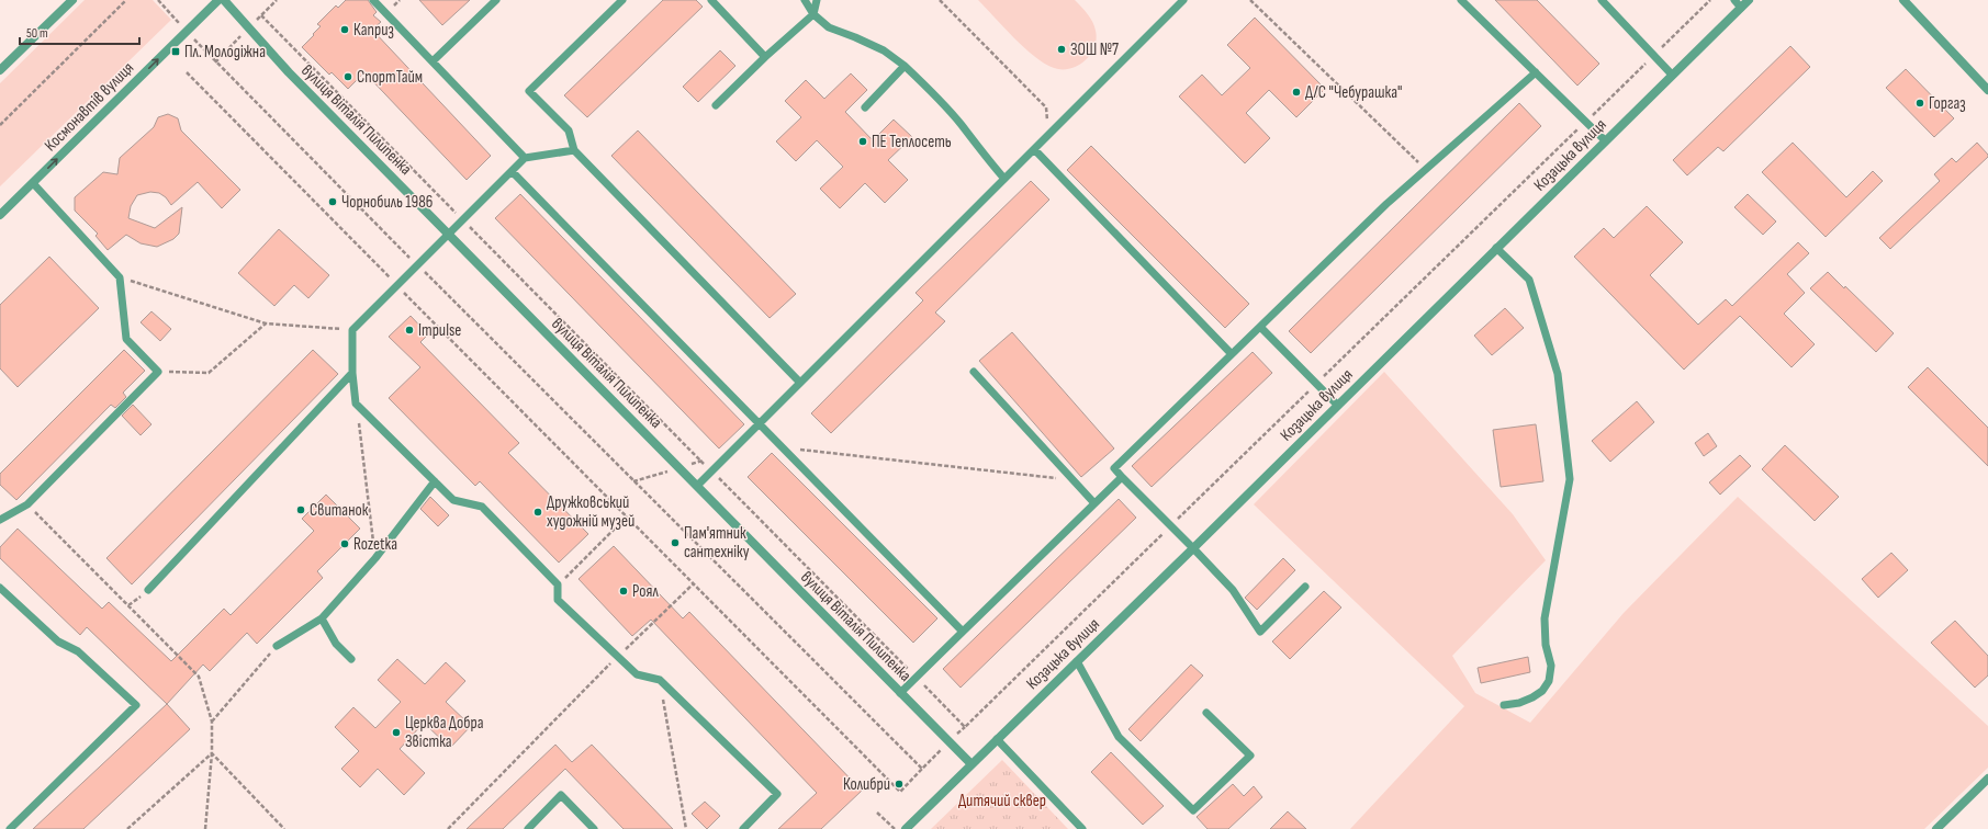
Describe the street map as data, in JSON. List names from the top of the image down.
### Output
{
  "streets": {
    "street": ["Космонавтів вулиця", "вулиця Віталія Пилипенка", "Козацька вулиця"]
  },
  "crossings": [
    ["вулиця Віталія Пилипенка", "Козацька вулиця"]
  ],
  "one_way": ["Космонавтів вулиця"],
  "parks": ["Дитячий сквер"],
  "places": {
    "other": [
      "Каприз",
      "ЗОШ №7",
      "СпортТайм",
      "Д/С \"Чебурашка\"",
      "Горгаз",
      "ПЕ Теплосеть",
      "Чорнобиль 1986",
      "Impulse",
      "Свитанок",
      "Дружковський художній музей",
      "Пам'ятник сантехніку",
      "Rozetka",
      "Роял",
      "Церква Добра Звістка",
      "Колибри"
    ],
    "transit": ["Пл. Молодіжна"]
  },
  "scale_bar": "50 m"
}
